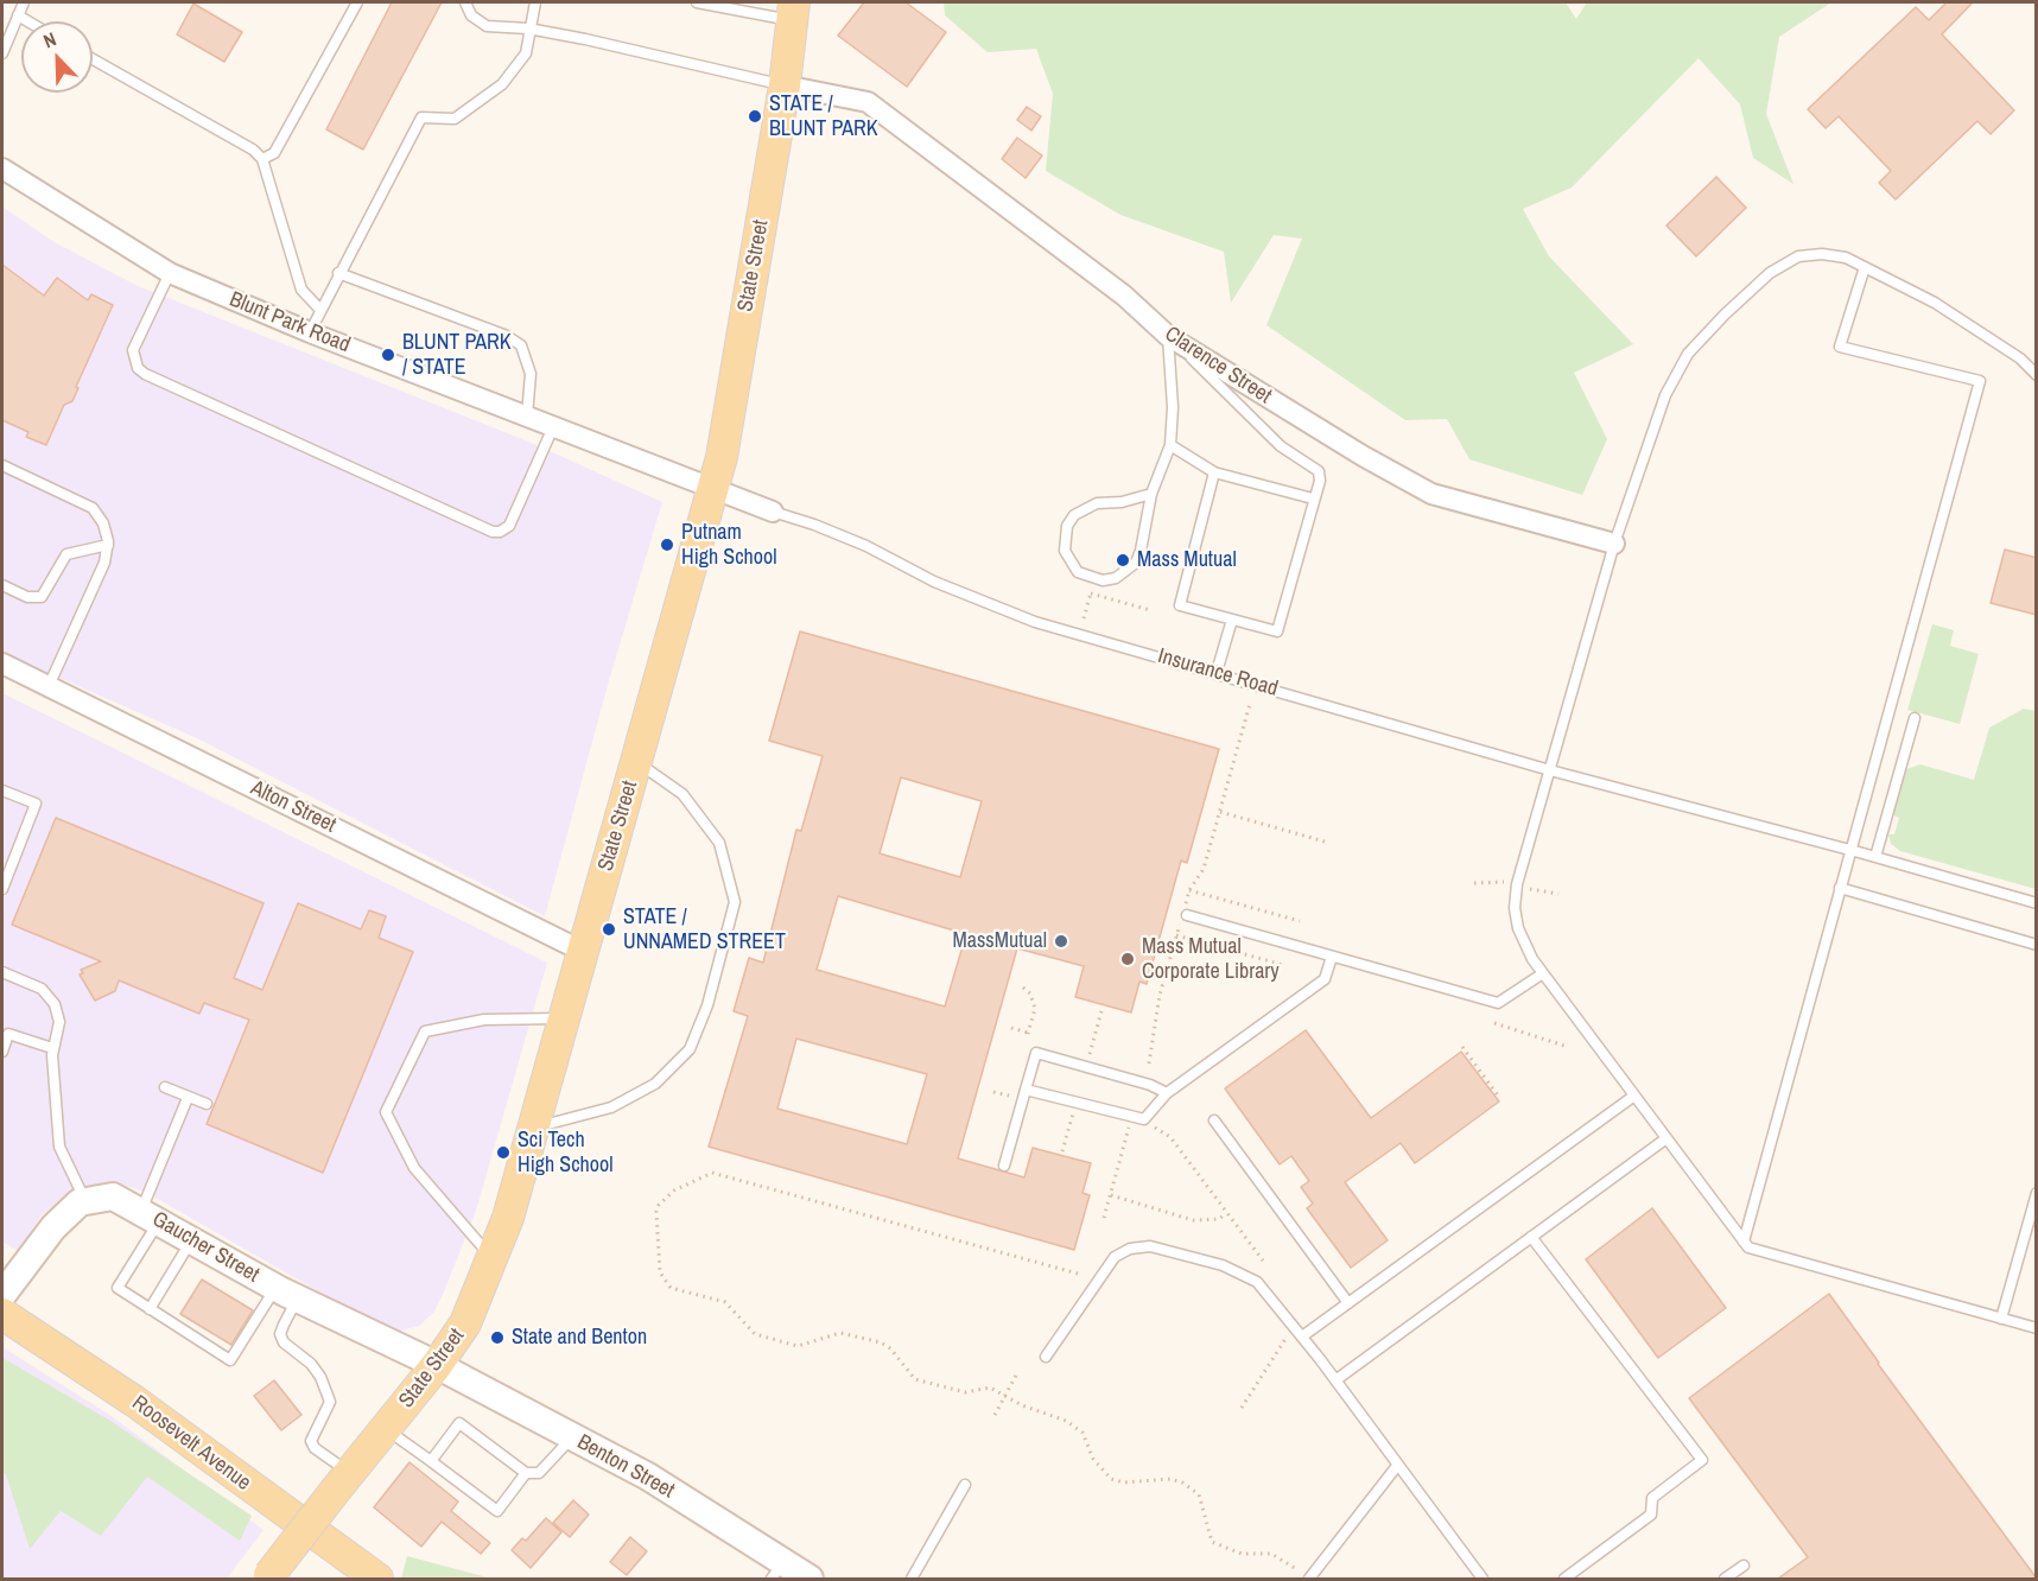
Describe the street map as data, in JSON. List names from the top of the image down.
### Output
{
  "streets": {
    "main road": [
      "State Street",
      "Gaucher Street",
      "Roosevelt Avenue",
      "Benton Street"
    ],
    "street": [
      "Blunt Park Road",
      "Clarence Street",
      "Insurance Road",
      "Alton Street"
    ]
  },
  "crossings": [
    ["State Street", "Blunt Park Road"],
    ["State Street", "Clarence Street"],
    ["State Street", "Insurance Road"],
    ["State Street", "Alton Street"],
    ["State Street", "Gaucher Street"],
    ["State Street", "Benton Street"],
    ["Blunt Park Road", "Insurance Road"],
    ["Gaucher Street", "Benton Street"]
  ],
  "places": [
    "STATE / BLUNT PARK",
    "BLUNT PARK / STATE",
    "Putnam High School",
    "Mass Mutual",
    "STATE / UNNAMED STREET",
    "MassMutual",
    "Mass Mutual Corporate Library",
    "Sci Tech High School",
    "State and Benton"
  ],
  "north": "top left"
}
